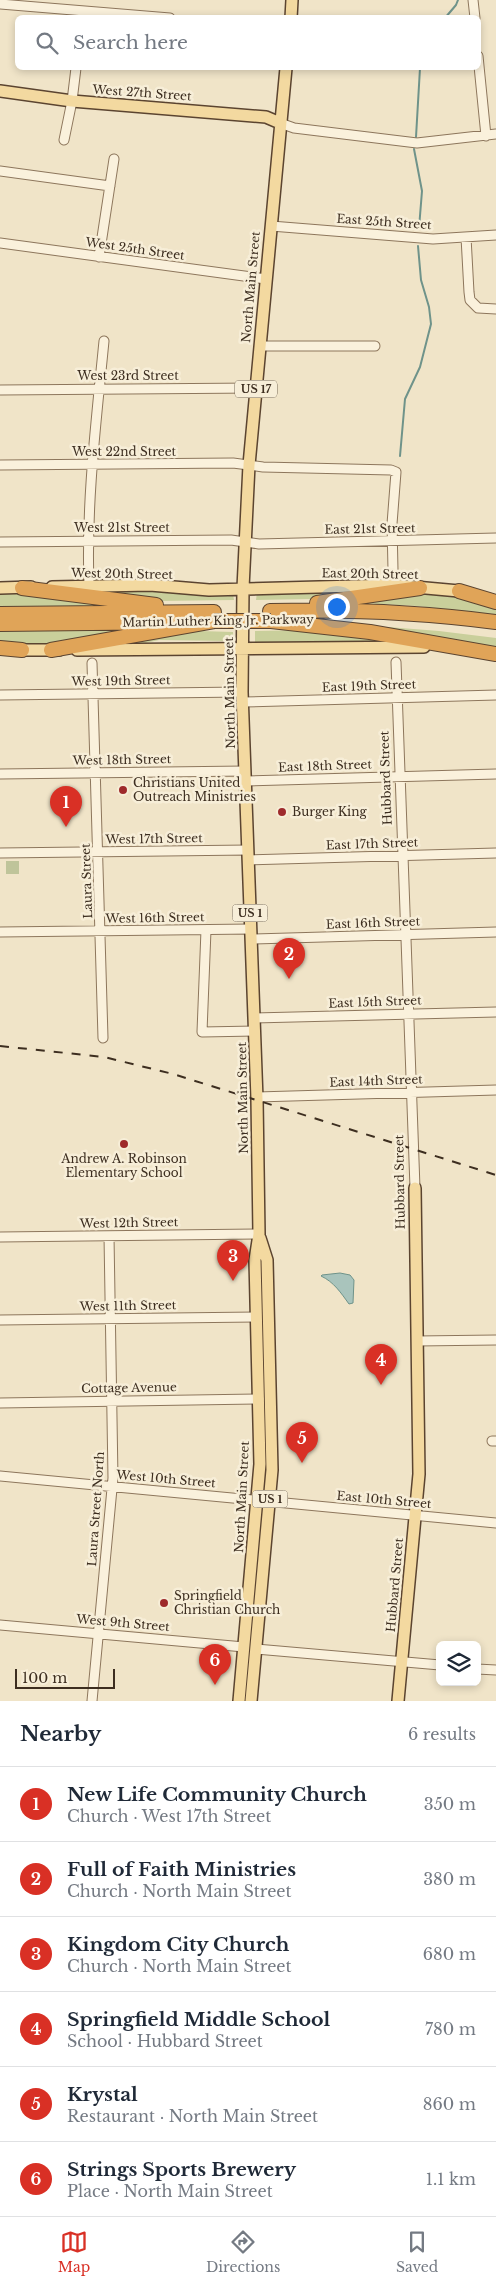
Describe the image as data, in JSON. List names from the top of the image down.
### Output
{
  "streets": {
    "highway": ["Martin Luther King Jr. Parkway"],
    "main road": [
      "West 27th Street",
      "North Main Street",
      "US 17",
      "West 20th Street",
      "East 20th Street",
      "Hubbard Street",
      "US 1"
    ],
    "street": [
      "East 25th Street",
      "West 25th Street",
      "West 23rd Street",
      "West 22nd Street",
      "West 21st Street",
      "East 21st Street",
      "West 19th Street",
      "East 19th Street",
      "West 18th Street",
      "East 18th Street",
      "West 17th Street",
      "East 17th Street",
      "Laura Street",
      "West 16th Street",
      "East 16th Street",
      "East 15th Street",
      "East 14th Street",
      "West 12th Street",
      "West 11th Street",
      "Cottage Avenue",
      "West 10th Street",
      "East 10th Street",
      "Laura Street North",
      "West 9th Street"
    ]
  },
  "crossings": [
    ["West 27th Street", "North Main Street"],
    ["West 27th Street", "US 17"],
    ["East 25th Street", "North Main Street"],
    ["West 25th Street", "North Main Street"],
    ["North Main Street", "West 23rd Street"],
    ["North Main Street", "US 17"],
    ["North Main Street", "West 22nd Street"],
    ["North Main Street", "West 21st Street"],
    ["North Main Street", "East 21st Street"],
    ["North Main Street", "West 20th Street"],
    ["North Main Street", "East 20th Street"],
    ["North Main Street", "West 19th Street"],
    ["North Main Street", "East 19th Street"],
    ["North Main Street", "West 18th Street"],
    ["North Main Street", "East 18th Street"],
    ["North Main Street", "West 17th Street"],
    ["North Main Street", "East 17th Street"],
    ["North Main Street", "West 16th Street"],
    ["North Main Street", "East 16th Street"],
    ["North Main Street", "East 15th Street"],
    ["North Main Street", "East 14th Street"],
    ["North Main Street", "West 12th Street"],
    ["North Main Street", "West 11th Street"],
    ["North Main Street", "Cottage Avenue"],
    ["North Main Street", "West 10th Street"],
    ["North Main Street", "East 10th Street"],
    ["North Main Street", "West 9th Street"],
    ["West 22nd Street", "East 21st Street"],
    ["West 21st Street", "East 21st Street"],
    ["West 20th Street", "East 20th Street"],
    ["West 19th Street", "East 19th Street"],
    ["West 19th Street", "Laura Street"],
    ["East 19th Street", "Hubbard Street"],
    ["West 18th Street", "East 18th Street"],
    ["West 18th Street", "Laura Street"],
    ["East 18th Street", "Hubbard Street"],
    ["Hubbard Street", "East 17th Street"],
    ["Hubbard Street", "East 16th Street"],
    ["Hubbard Street", "East 15th Street"],
    ["Hubbard Street", "East 14th Street"],
    ["Hubbard Street", "East 10th Street"],
    ["Hubbard Street", "West 9th Street"],
    ["West 17th Street", "East 17th Street"],
    ["West 17th Street", "Laura Street"],
    ["Laura Street", "West 16th Street"],
    ["West 16th Street", "East 16th Street"],
    ["West 12th Street", "Laura Street North"],
    ["West 11th Street", "Laura Street North"],
    ["Cottage Avenue", "Laura Street North"],
    ["West 10th Street", "East 10th Street"],
    ["West 10th Street", "Laura Street North"],
    ["Laura Street North", "West 9th Street"]
  ],
  "places": [
    "Christians United Outreach Ministries",
    "Burger King",
    "Andrew A. Robinson Elementary School",
    "Springfield Christian Church"
  ],
  "scale_bar": "100 m",
  "page": {
    "search": "Search here",
    "pins": [
      "1",
      "2",
      "3",
      "4",
      "5",
      "6"
    ],
    "scale": "100 m",
    "heading": ["Nearby", "6 results"],
    "list": [
      {
        "mark": "1",
        "name": "New Life Community Church",
        "note": "Church · West 17th Street",
        "value": "350 m"
      },
      {
        "mark": "2",
        "name": "Full of Faith Ministries",
        "note": "Church · North Main Street",
        "value": "380 m"
      },
      {
        "mark": "3",
        "name": "Kingdom City Church",
        "note": "Church · North Main Street",
        "value": "680 m"
      },
      {
        "mark": "4",
        "name": "Springfield Middle School",
        "note": "School · Hubbard Street",
        "value": "780 m"
      },
      {
        "mark": "5",
        "name": "Krystal",
        "note": "Restaurant · North Main Street",
        "value": "860 m"
      },
      {
        "mark": "6",
        "name": "Strings Sports Brewery",
        "note": "Place · North Main Street",
        "value": "1.1 km"
      }
    ],
    "nav": ["Map", "Directions", "Saved"]
  }
}
